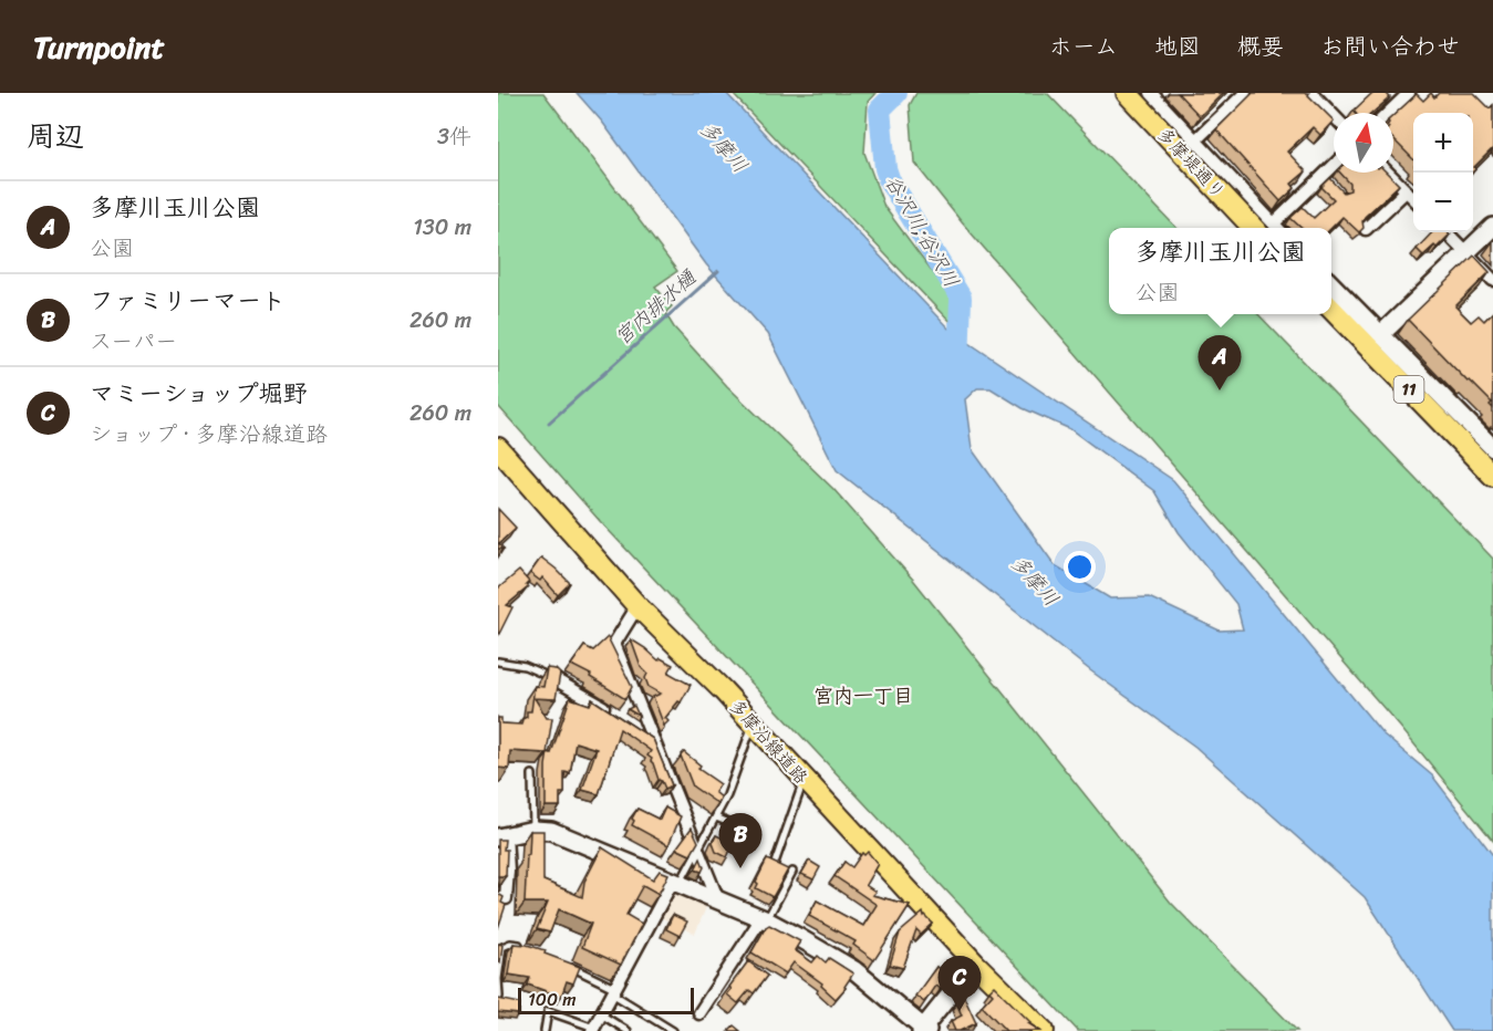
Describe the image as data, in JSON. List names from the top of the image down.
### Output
{
  "streets": {
    "main road": ["多摩堤通り", "11", "多摩沿線道路"]
  },
  "districts": ["宮内一丁目"],
  "water": ["多摩川", "谷沢川;谷沢川", "宮内排水樋"],
  "scale_bar": "100 m",
  "north": "top",
  "page": {
    "header": "Turnpoint",
    "nav": [
      "ホーム",
      "地図",
      "概要",
      "お問い合わせ"
    ],
    "heading": ["周辺", "3件"],
    "map_buttons": ["+", "−"],
    "list": [
      {
        "mark": "A",
        "name": "多摩川玉川公園",
        "note": "公園",
        "value": "130 m"
      },
      {
        "mark": "B",
        "name": "ファミリーマート",
        "note": "スーパー",
        "value": "260 m"
      },
      {
        "mark": "C",
        "name": "マミーショップ堀野",
        "note": "ショップ · 多摩沿線道路",
        "value": "260 m"
      }
    ],
    "popup": ["多摩川玉川公園", "公園"],
    "pins": ["A", "B", "C"],
    "scale": "100 m"
  }
}
